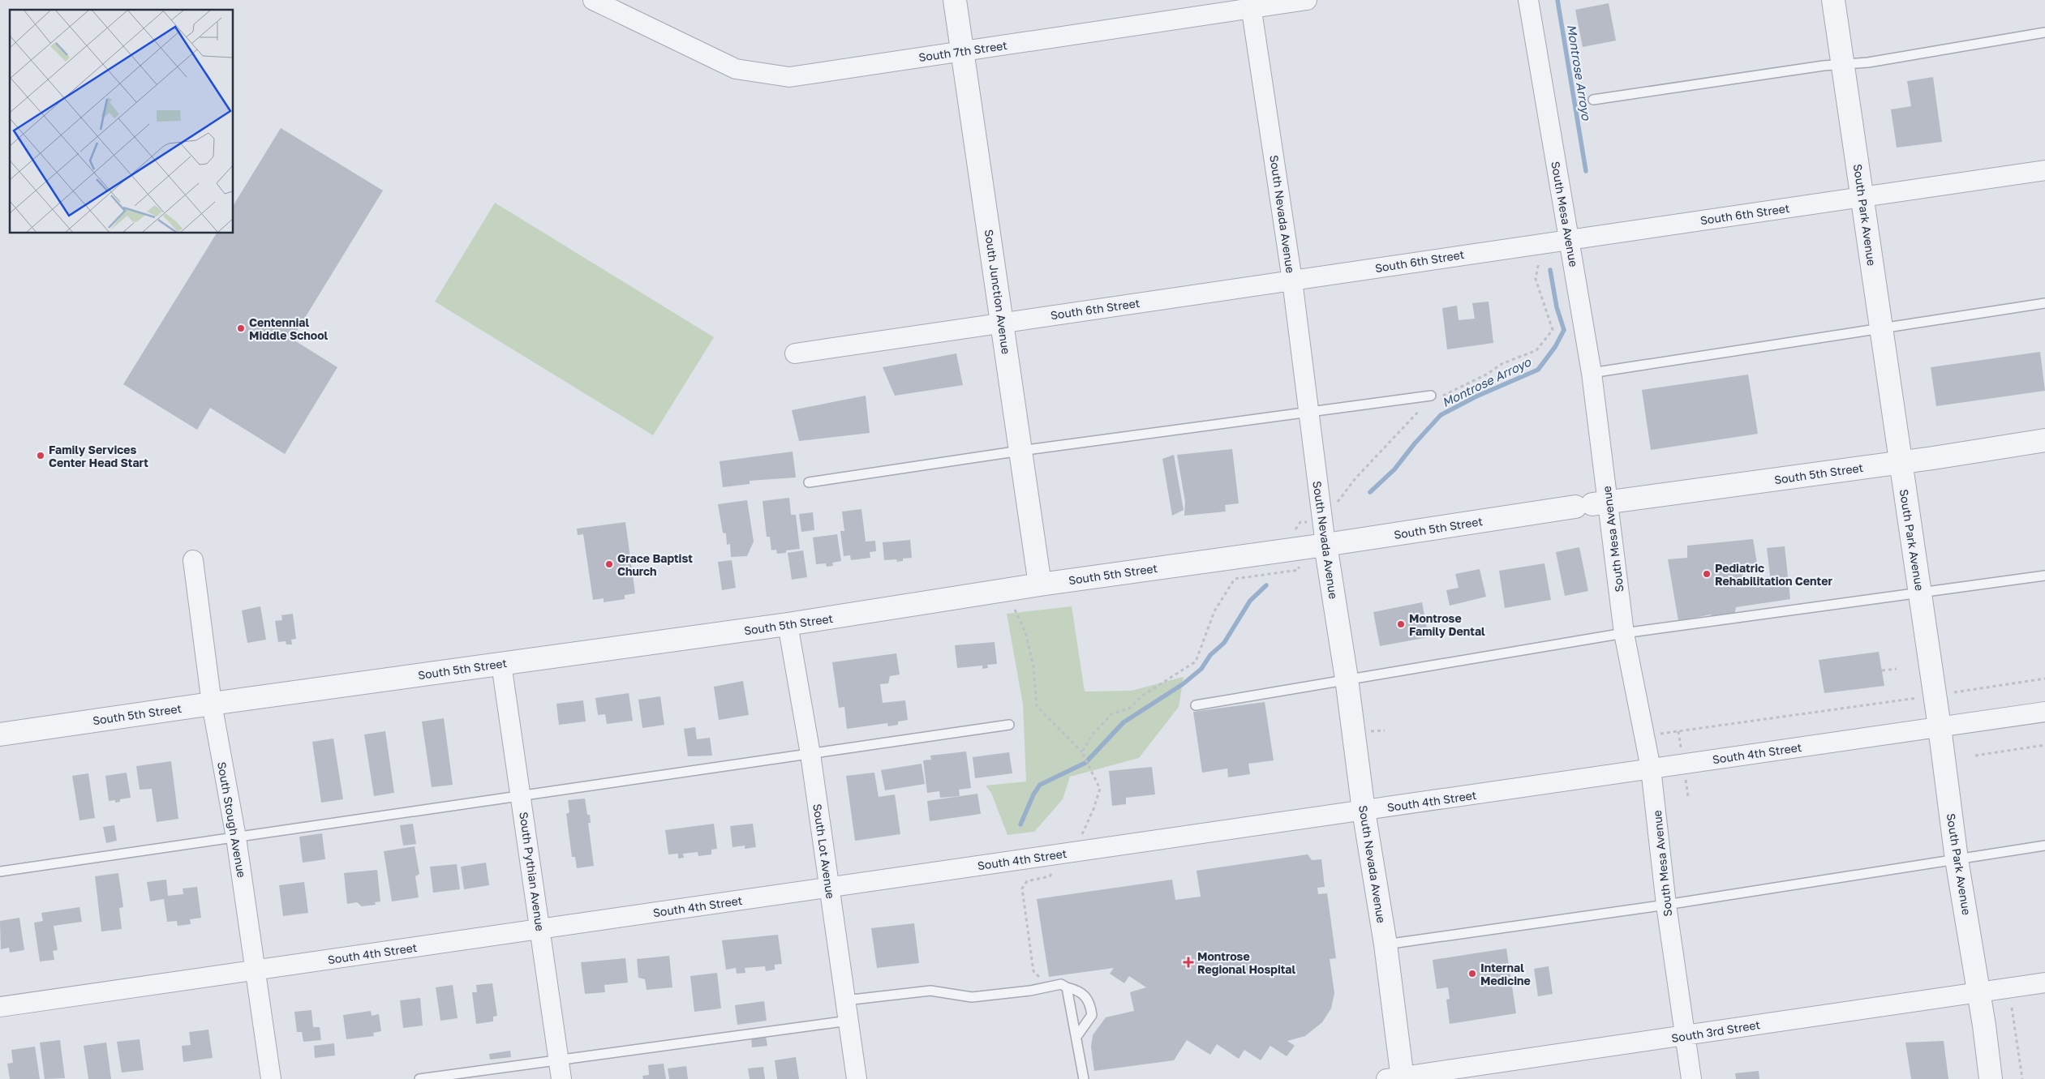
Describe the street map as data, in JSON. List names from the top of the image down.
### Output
{
  "streets": {
    "street": [
      "South 7th Street",
      "South Nevada Avenue",
      "South Mesa Avenue",
      "South 6th Street",
      "South Park Avenue",
      "South Junction Avenue",
      "South 5th Street",
      "South 4th Street",
      "South Stough Avenue",
      "South Lot Avenue",
      "South Pythian Avenue",
      "South 3rd Street"
    ]
  },
  "crossings": [
    ["South 7th Street", "South Nevada Avenue"],
    ["South 7th Street", "South Junction Avenue"],
    ["South Nevada Avenue", "South 6th Street"],
    ["South Nevada Avenue", "South 5th Street"],
    ["South Nevada Avenue", "South 4th Street"],
    ["South Nevada Avenue", "South 3rd Street"],
    ["South Mesa Avenue", "South 6th Street"],
    ["South Mesa Avenue", "South 5th Street"],
    ["South Mesa Avenue", "South 4th Street"],
    ["South Mesa Avenue", "South 3rd Street"],
    ["South 6th Street", "South Park Avenue"],
    ["South 6th Street", "South Junction Avenue"],
    ["South Park Avenue", "South 5th Street"],
    ["South Park Avenue", "South 4th Street"],
    ["South Park Avenue", "South 3rd Street"],
    ["South Junction Avenue", "South 5th Street"],
    ["South 5th Street", "South Stough Avenue"],
    ["South 5th Street", "South Lot Avenue"],
    ["South 5th Street", "South Pythian Avenue"],
    ["South 4th Street", "South Stough Avenue"],
    ["South 4th Street", "South Lot Avenue"],
    ["South 4th Street", "South Pythian Avenue"]
  ],
  "water": ["Montrose Arroyo"],
  "places": {
    "other": [
      "Centennial Middle School",
      "Family Services Center Head Start",
      "Grace Baptist Church",
      "Pediatric Rehabilitation Center",
      "Montrose Family Dental",
      "Internal Medicine"
    ],
    "health": ["Montrose Regional Hospital"]
  }
}
